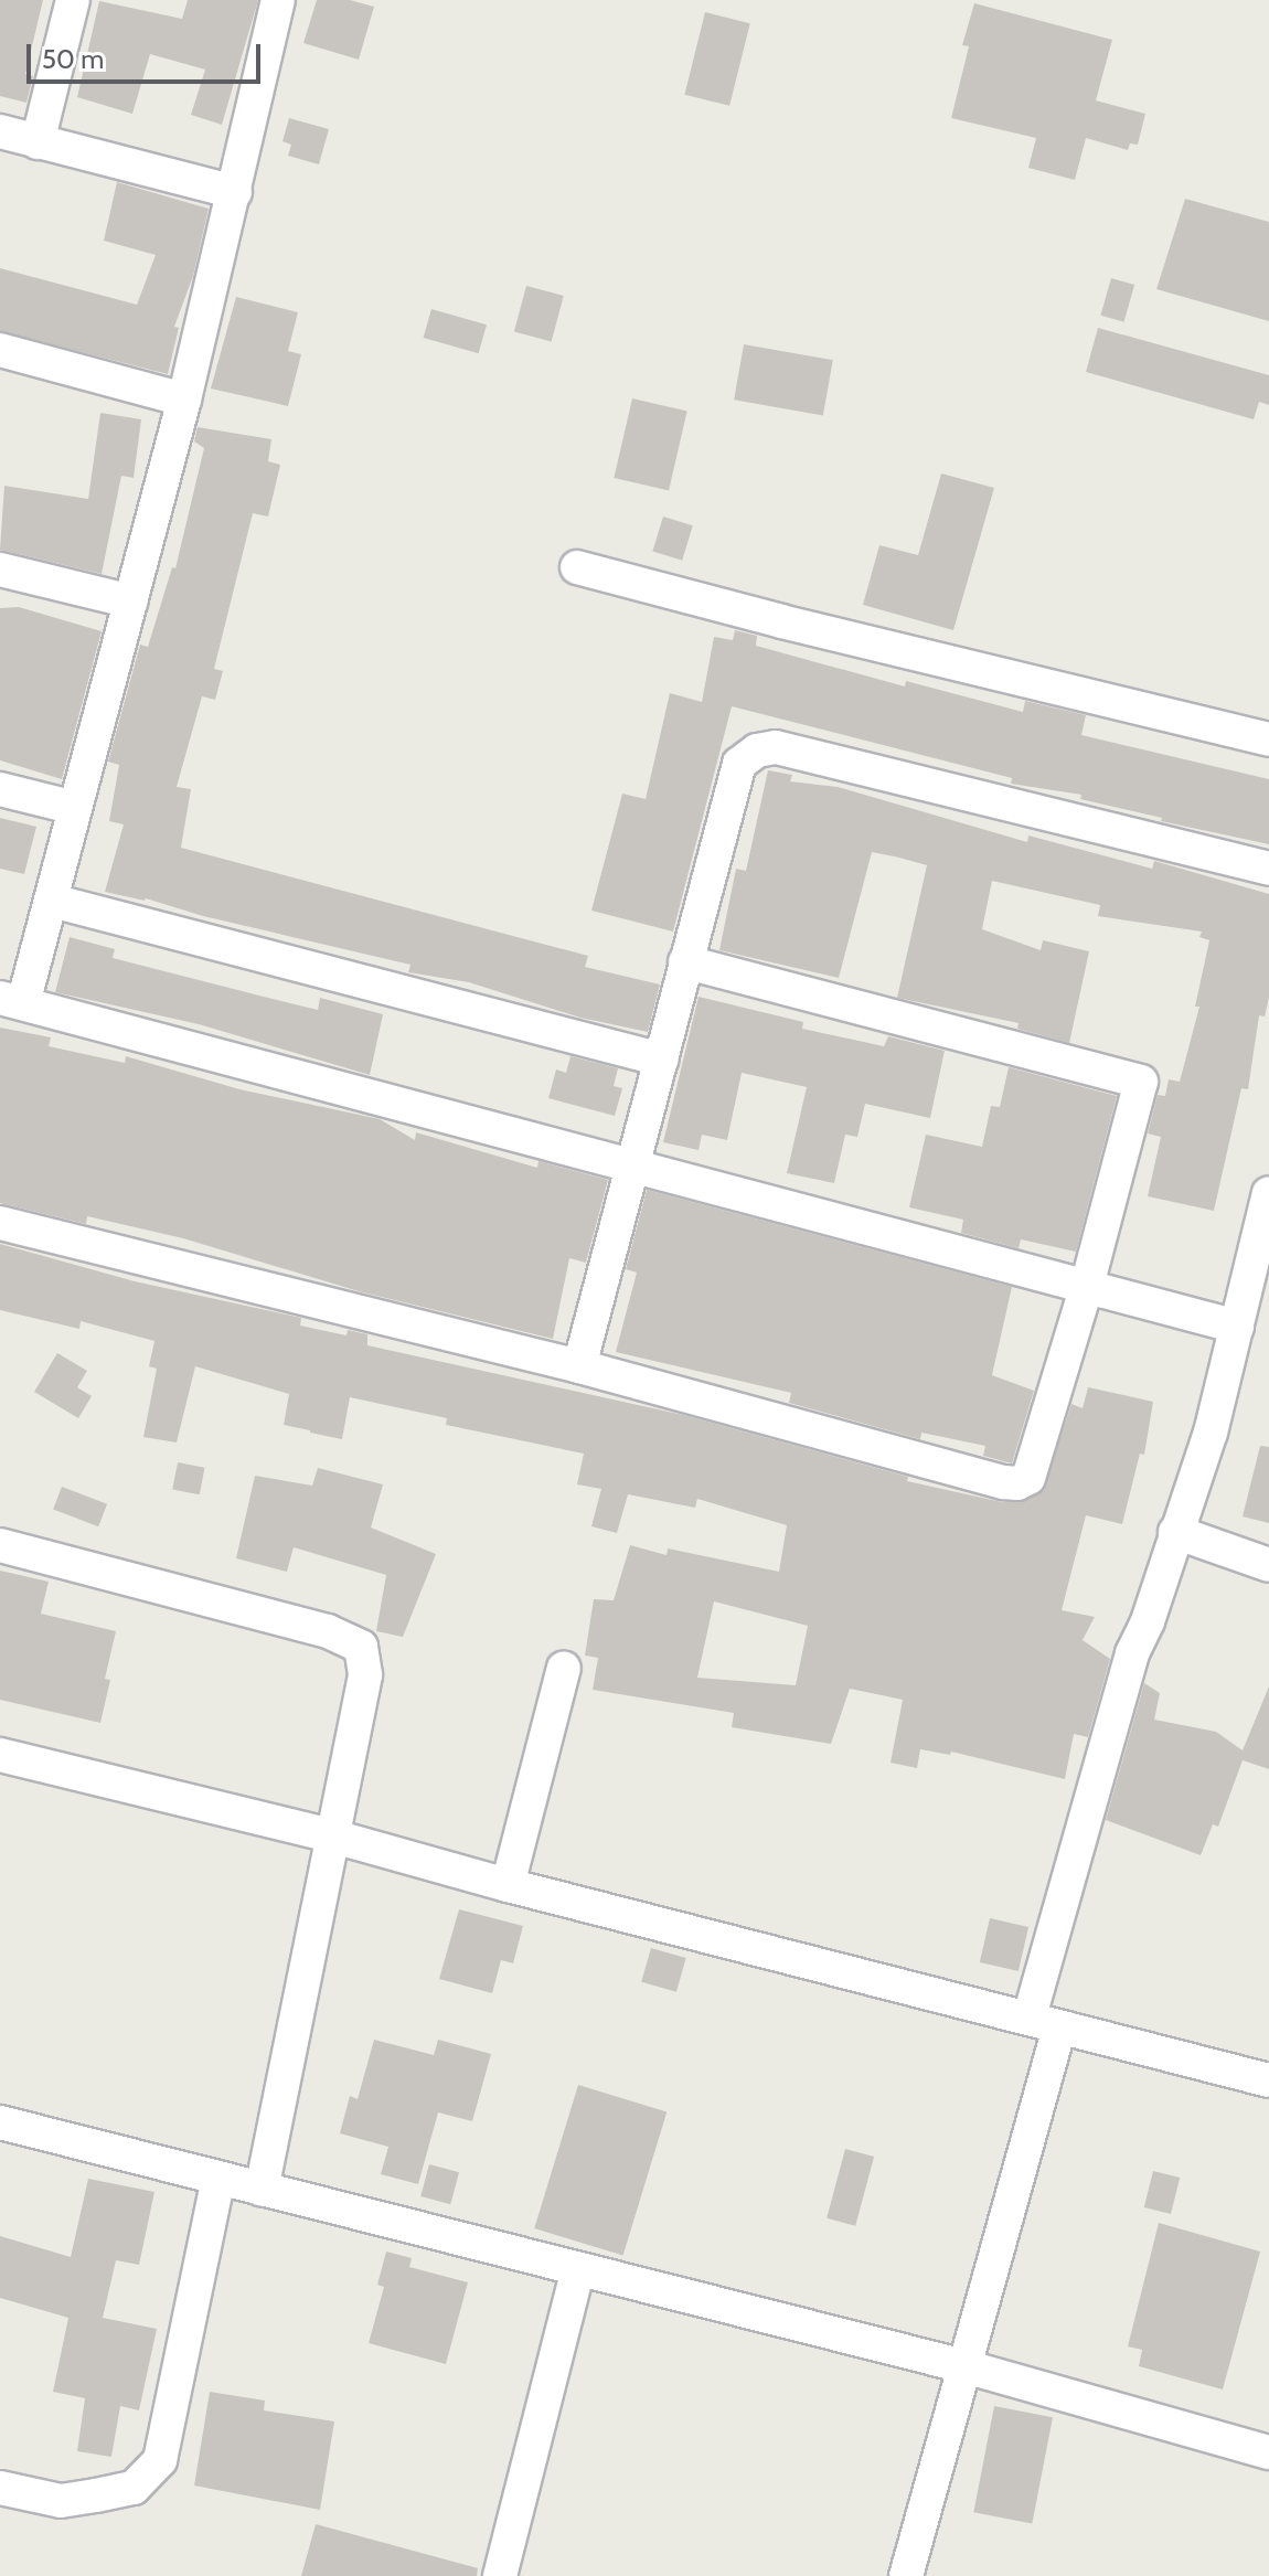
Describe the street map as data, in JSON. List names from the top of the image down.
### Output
{
  "scale_bar": "50 m"
}
